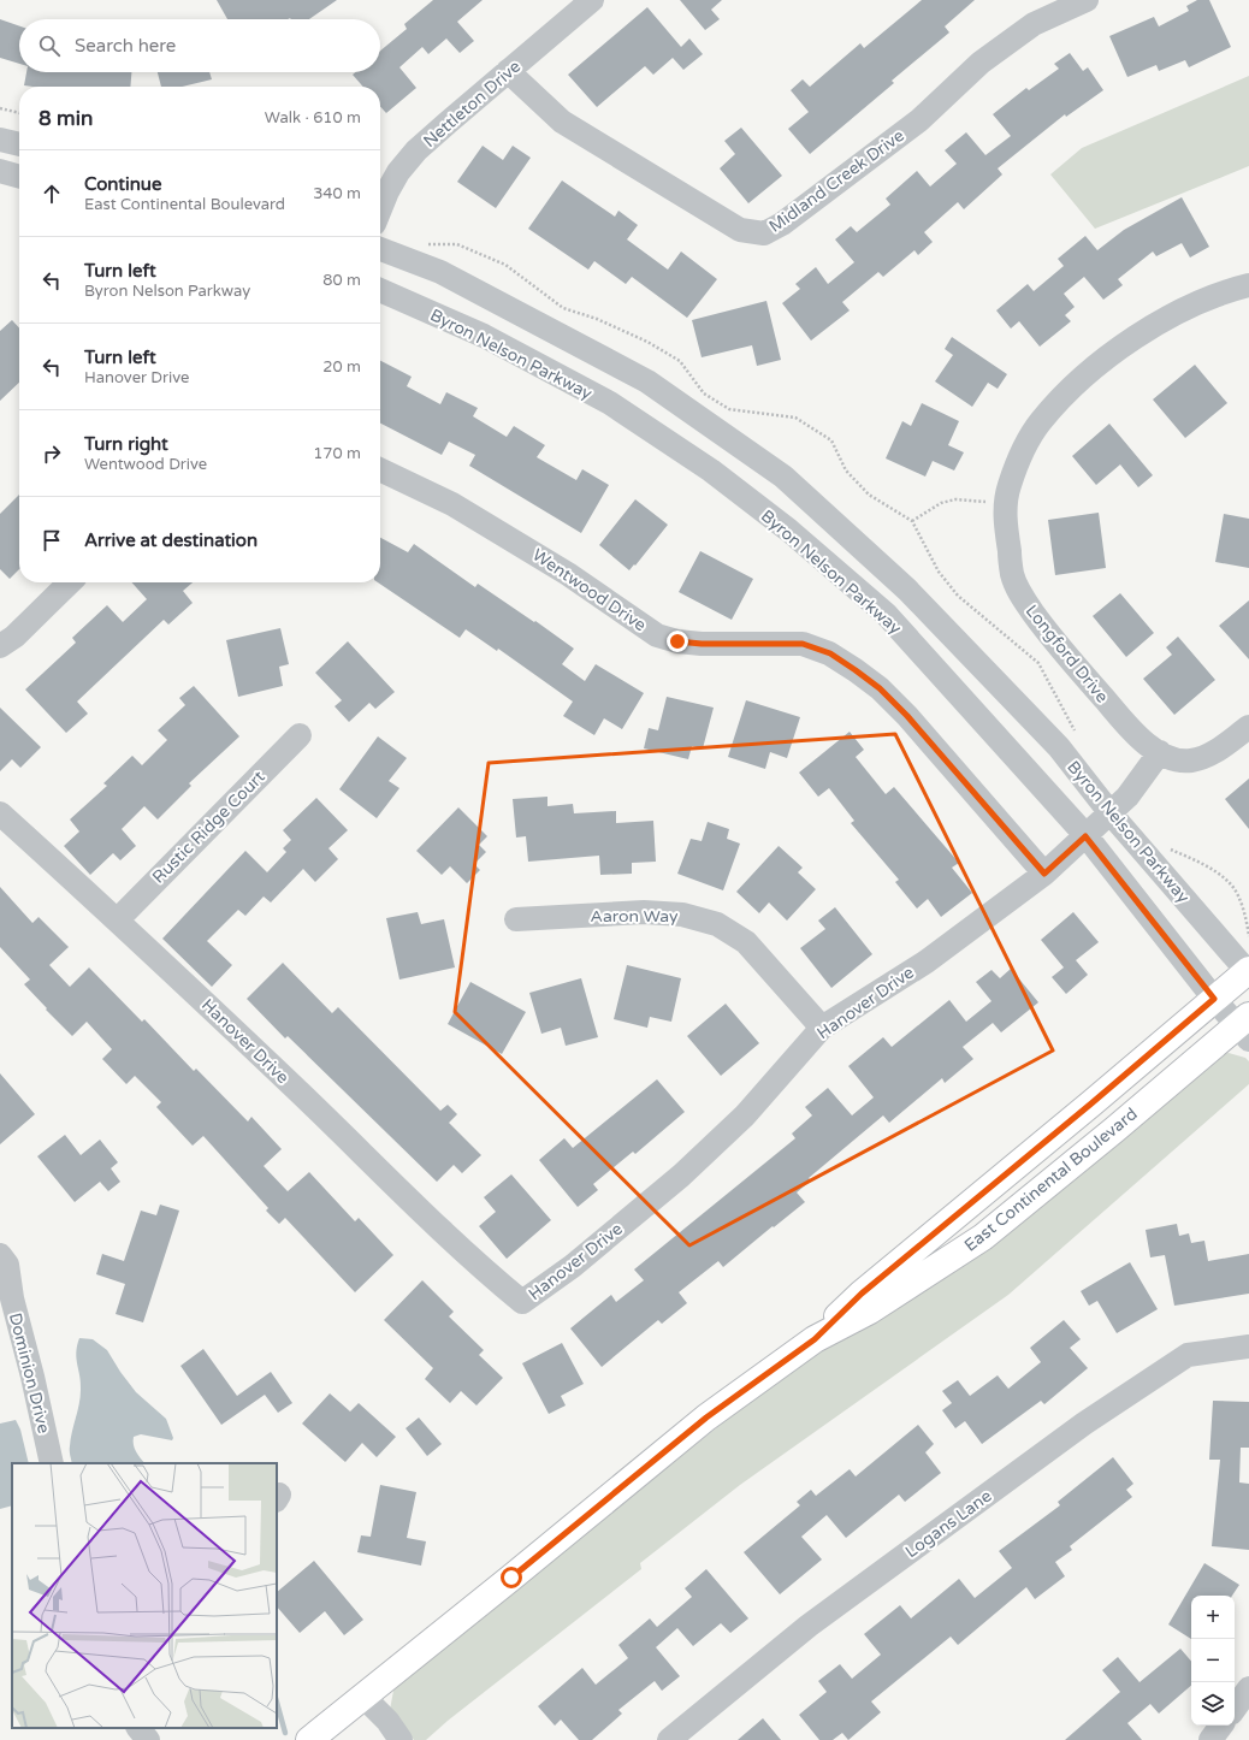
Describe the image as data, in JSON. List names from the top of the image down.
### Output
{
  "streets": {
    "main road": ["East Continental Boulevard"],
    "street": [
      "Nettleton Drive",
      "Midland Creek Drive",
      "Byron Nelson Parkway",
      "Wentwood Drive",
      "Longford Drive",
      "Rustic Ridge Court",
      "Aaron Way",
      "Hanover Drive",
      "Dominion Drive",
      "Logans Lane"
    ]
  },
  "crossings": [
    ["Nettleton Drive", "Midland Creek Drive"],
    ["Byron Nelson Parkway", "Hanover Drive"],
    ["Byron Nelson Parkway", "East Continental Boulevard"],
    ["Wentwood Drive", "Hanover Drive"],
    ["Longford Drive", "Hanover Drive"],
    ["Rustic Ridge Court", "Hanover Drive"],
    ["Aaron Way", "Hanover Drive"]
  ],
  "page": {
    "search": "Search here",
    "heading": ["8 min", "Walk · 610 m"],
    "list": [
      ["Continue", "East Continental Boulevard", "340 m"],
      ["Turn left", "Byron Nelson Parkway", "80 m"],
      ["Turn left", "Hanover Drive", "20 m"],
      ["Turn right", "Wentwood Drive", "170 m"],
      "Arrive at destination"
    ],
    "map_buttons": ["+", "−"]
  }
}
